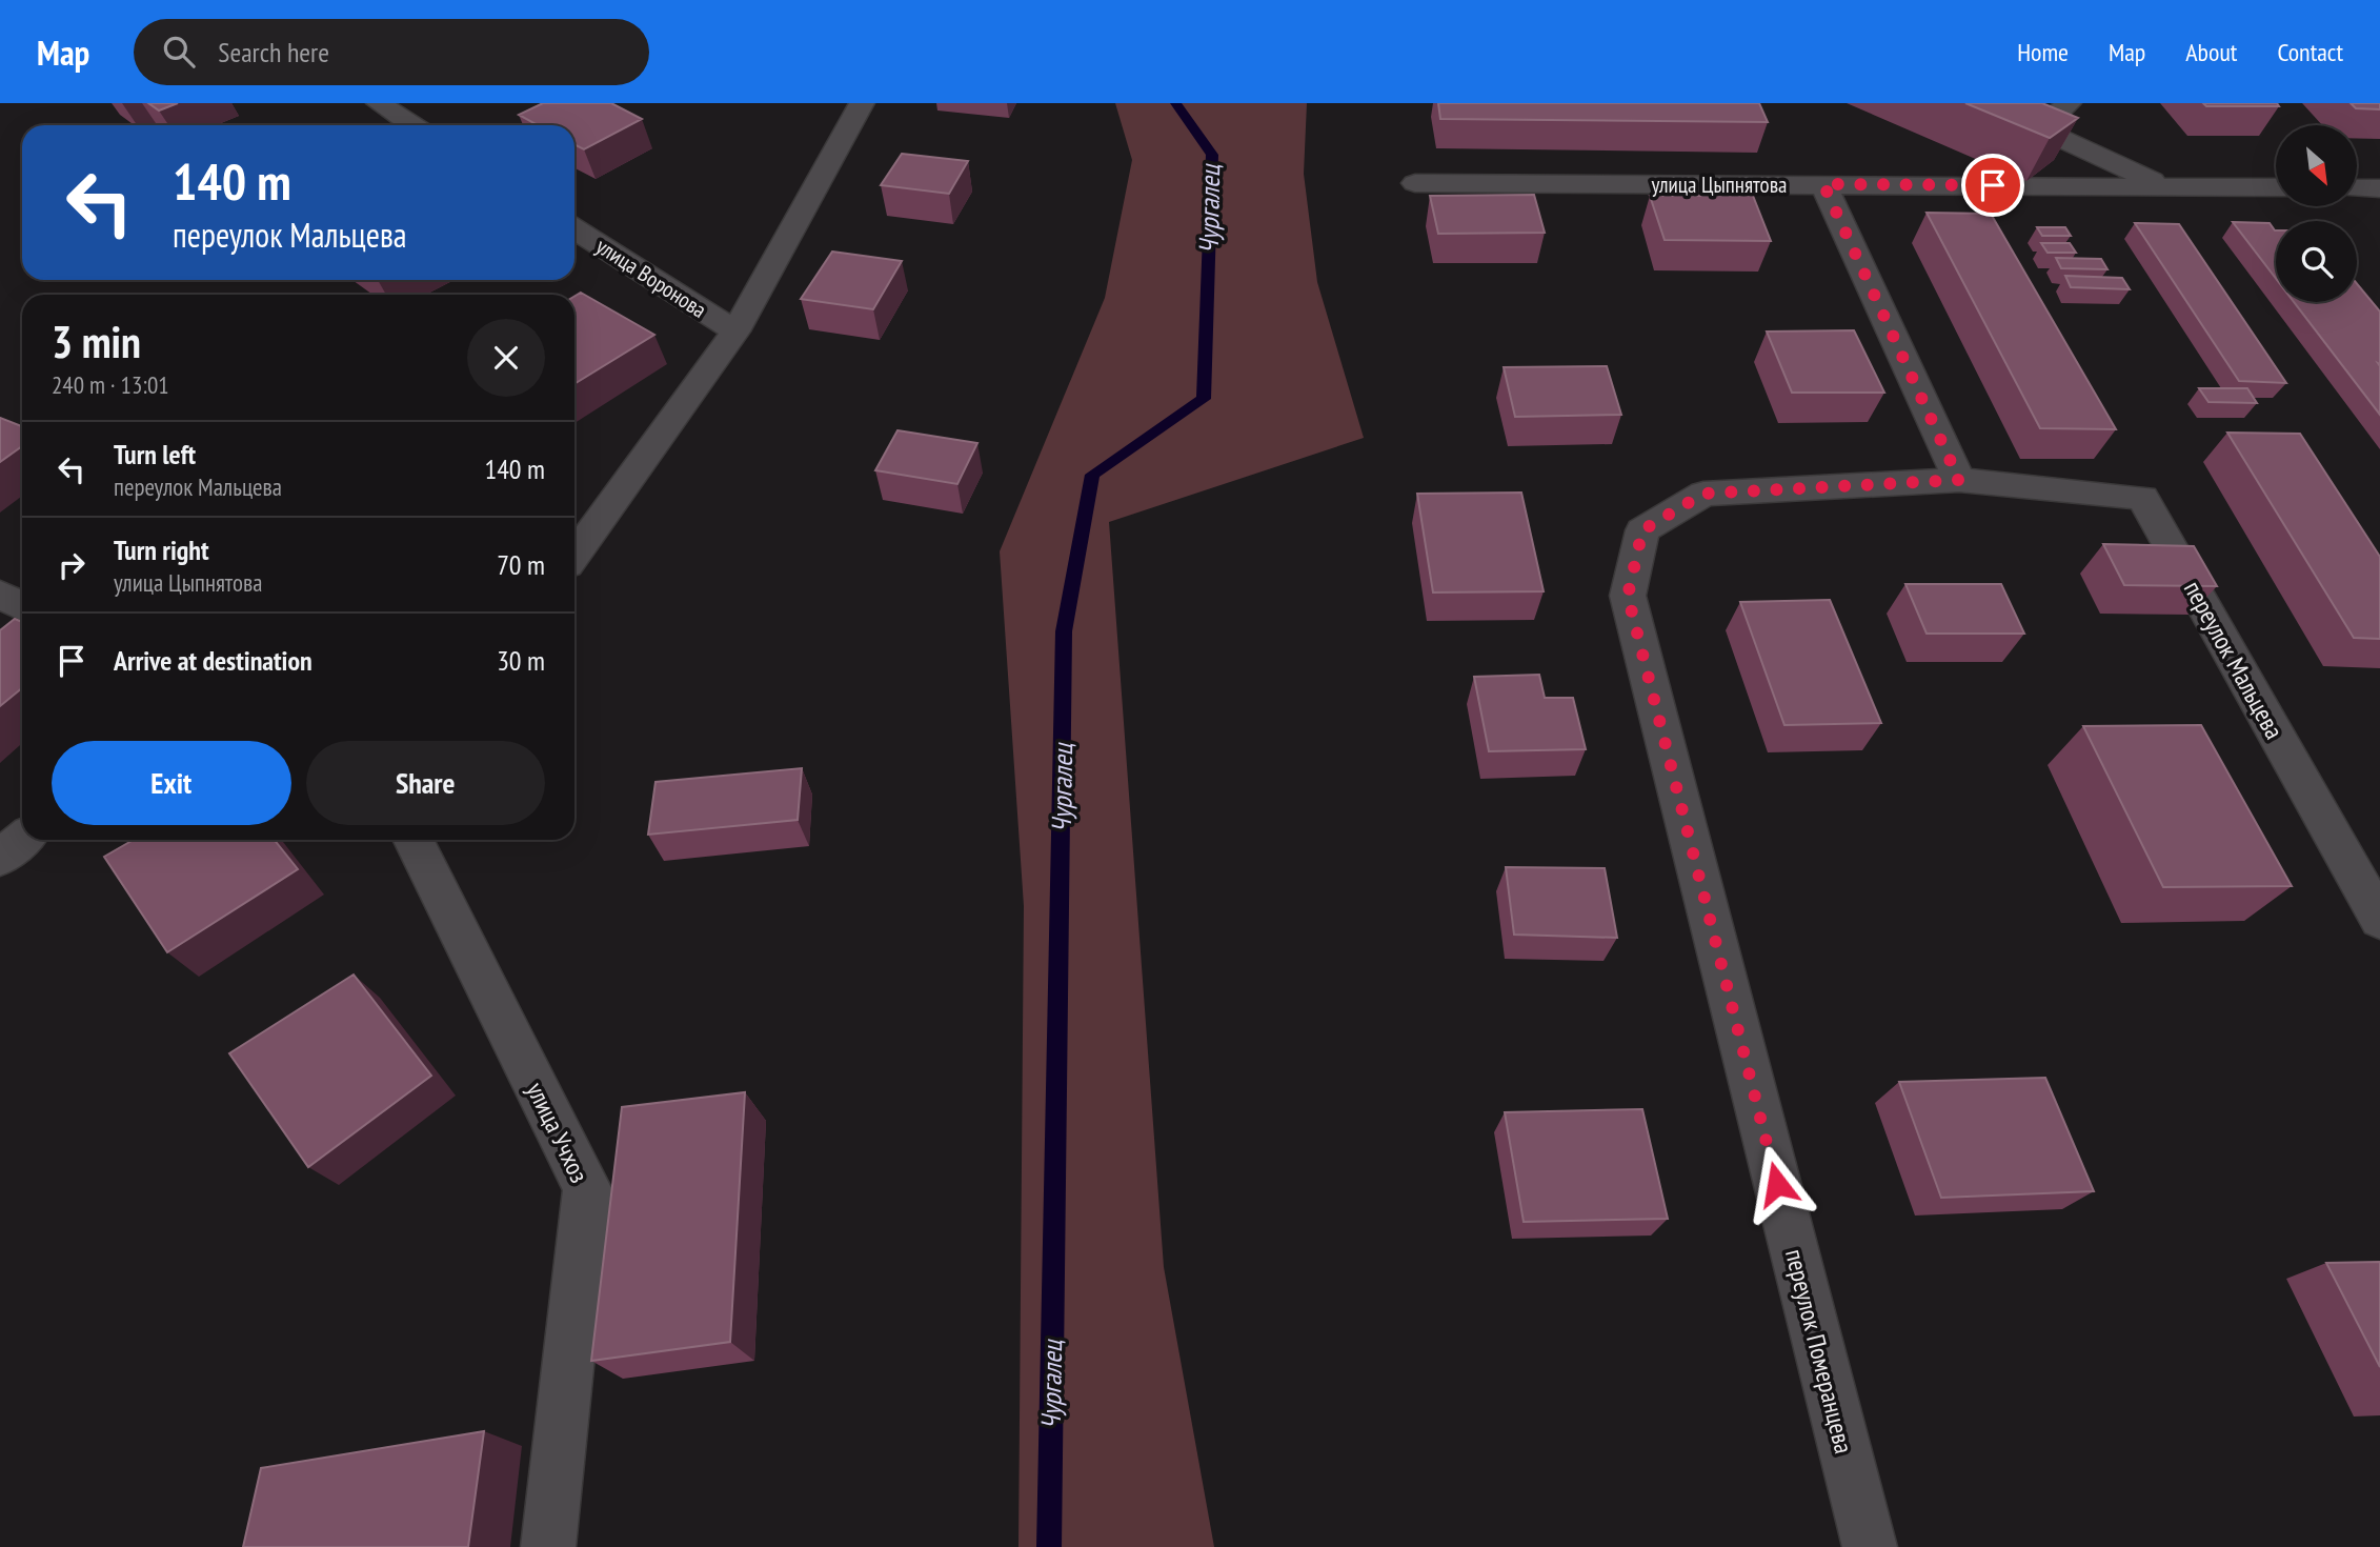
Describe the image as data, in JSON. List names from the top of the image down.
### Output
{
  "streets": {
    "street": [
      "улица Цыпнятова",
      "улица Воронова",
      "переулок Мальцева",
      "улица Учхоз",
      "переулок Померанцева"
    ]
  },
  "crossings": [
    ["переулок Мальцева", "переулок Померанцева"]
  ],
  "water": ["Чургалец"],
  "north": "bottom right",
  "page": {
    "header": "Map",
    "search": "Search here",
    "nav": [
      "Home",
      "Map",
      "About",
      "Contact"
    ],
    "turn": ["140 m", "переулок Мальцева"],
    "heading": ["3 min", "240 m · 13:01"],
    "list": [
      {
        "name": "Turn left",
        "note": "переулок Мальцева",
        "value": "140 m"
      },
      {
        "name": "Turn right",
        "note": "улица Цыпнятова",
        "value": "70 m"
      },
      {
        "name": "Arrive at destination",
        "value": "30 m"
      }
    ],
    "buttons": ["Exit", "Share"]
  }
}
